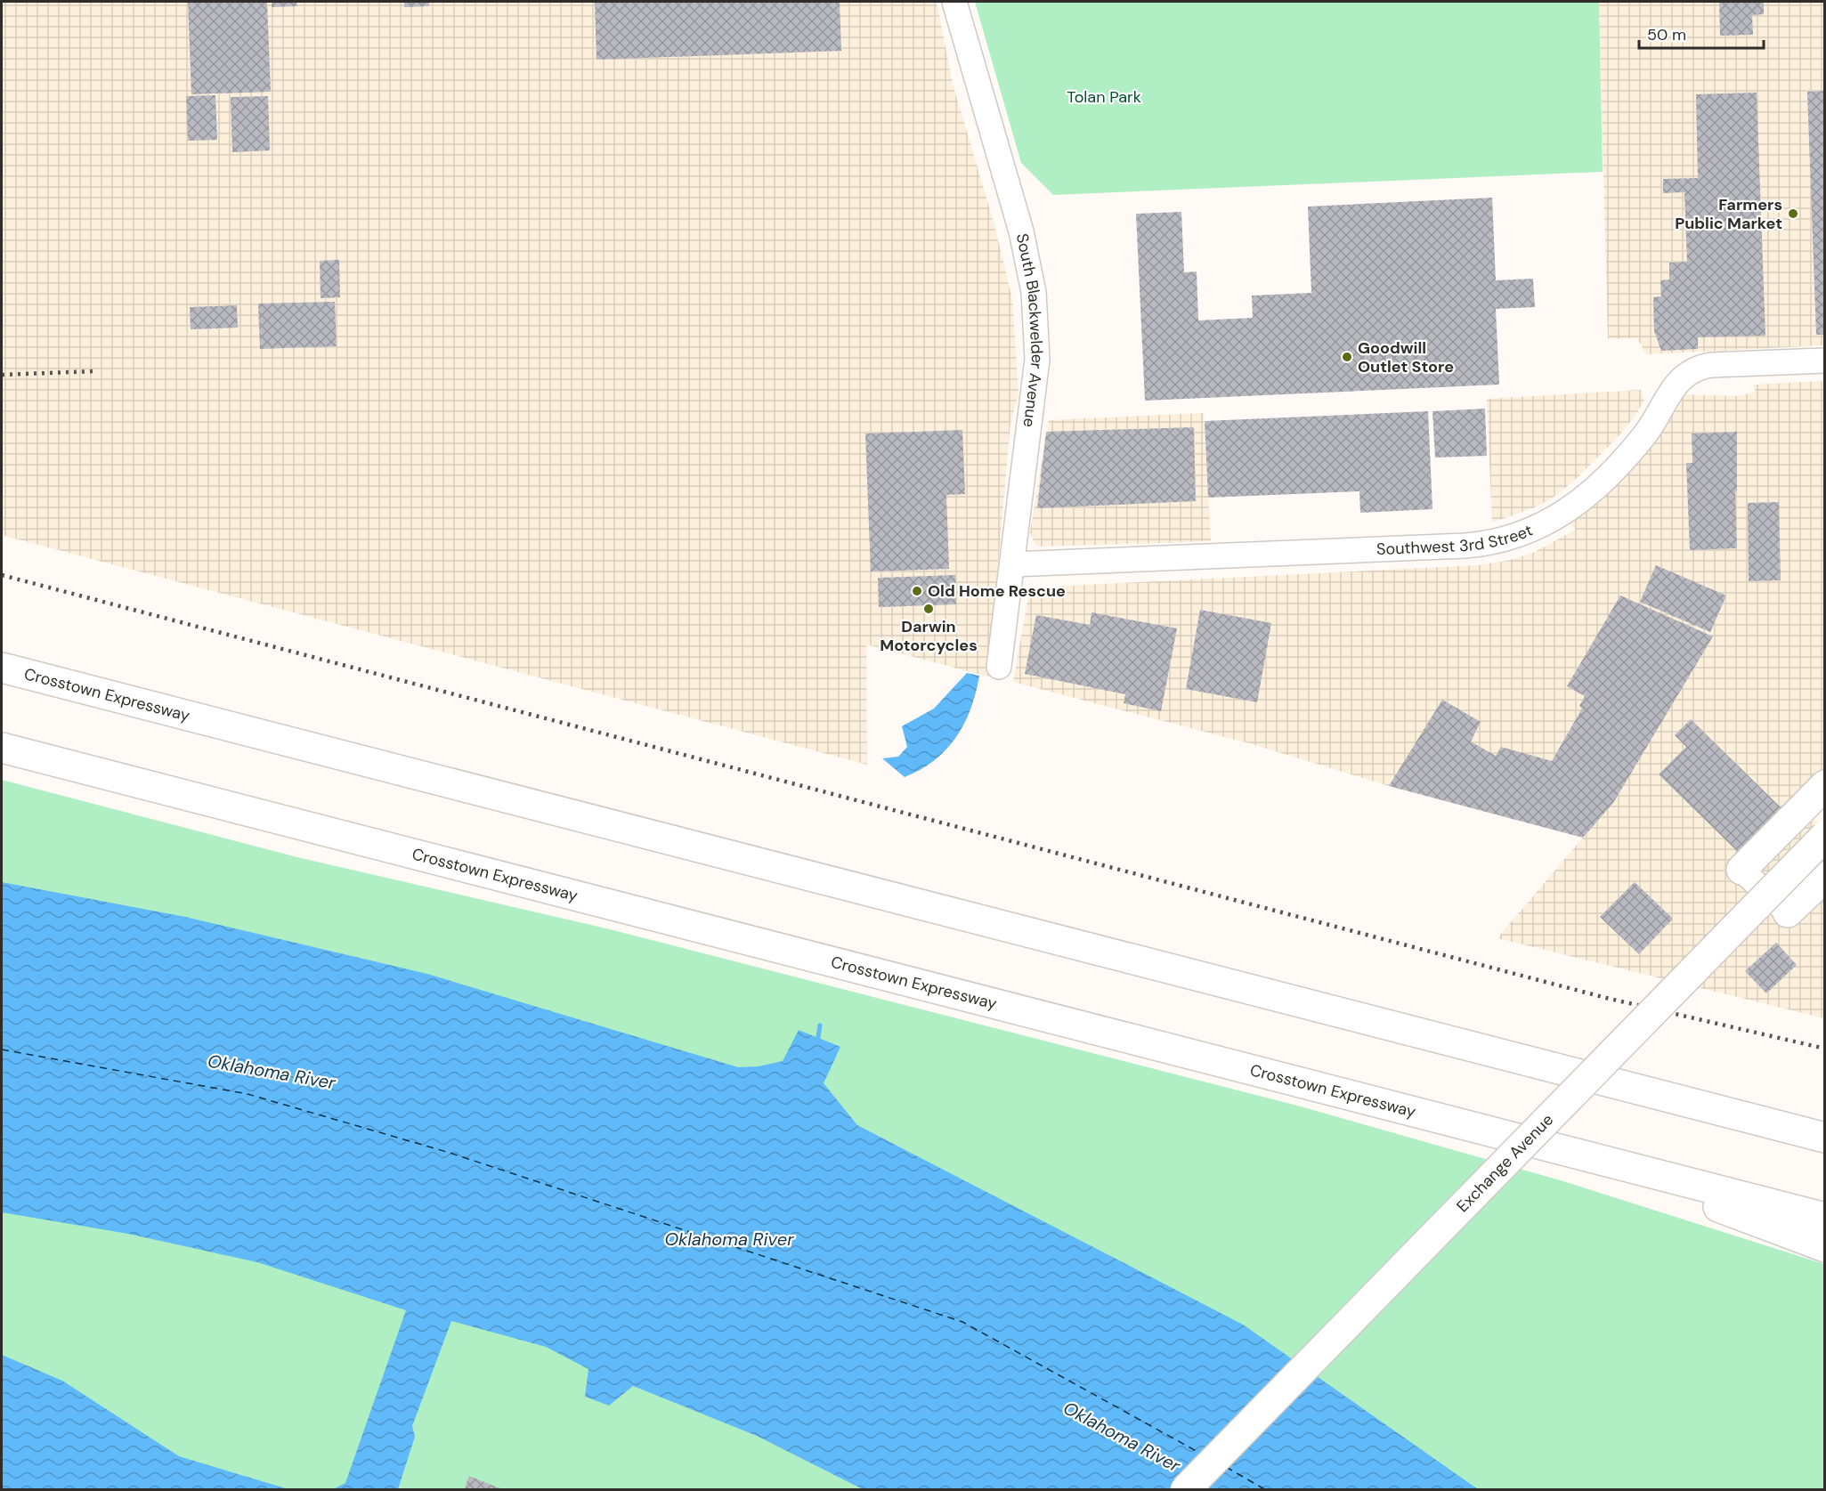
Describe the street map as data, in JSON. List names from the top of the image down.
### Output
{
  "streets": {
    "main road": ["Crosstown Expressway", "Exchange Avenue"],
    "street": ["South Blackwelder Avenue", "Southwest 3rd Street"]
  },
  "crossings": [
    ["South Blackwelder Avenue", "Southwest 3rd Street"]
  ],
  "water": ["Oklahoma River"],
  "parks": ["Tolan Park"],
  "places": [
    "Farmers Public Market",
    "Goodwill Outlet Store",
    "Old Home Rescue",
    "Darwin Motorcycles"
  ],
  "scale_bar": "50 m"
}
